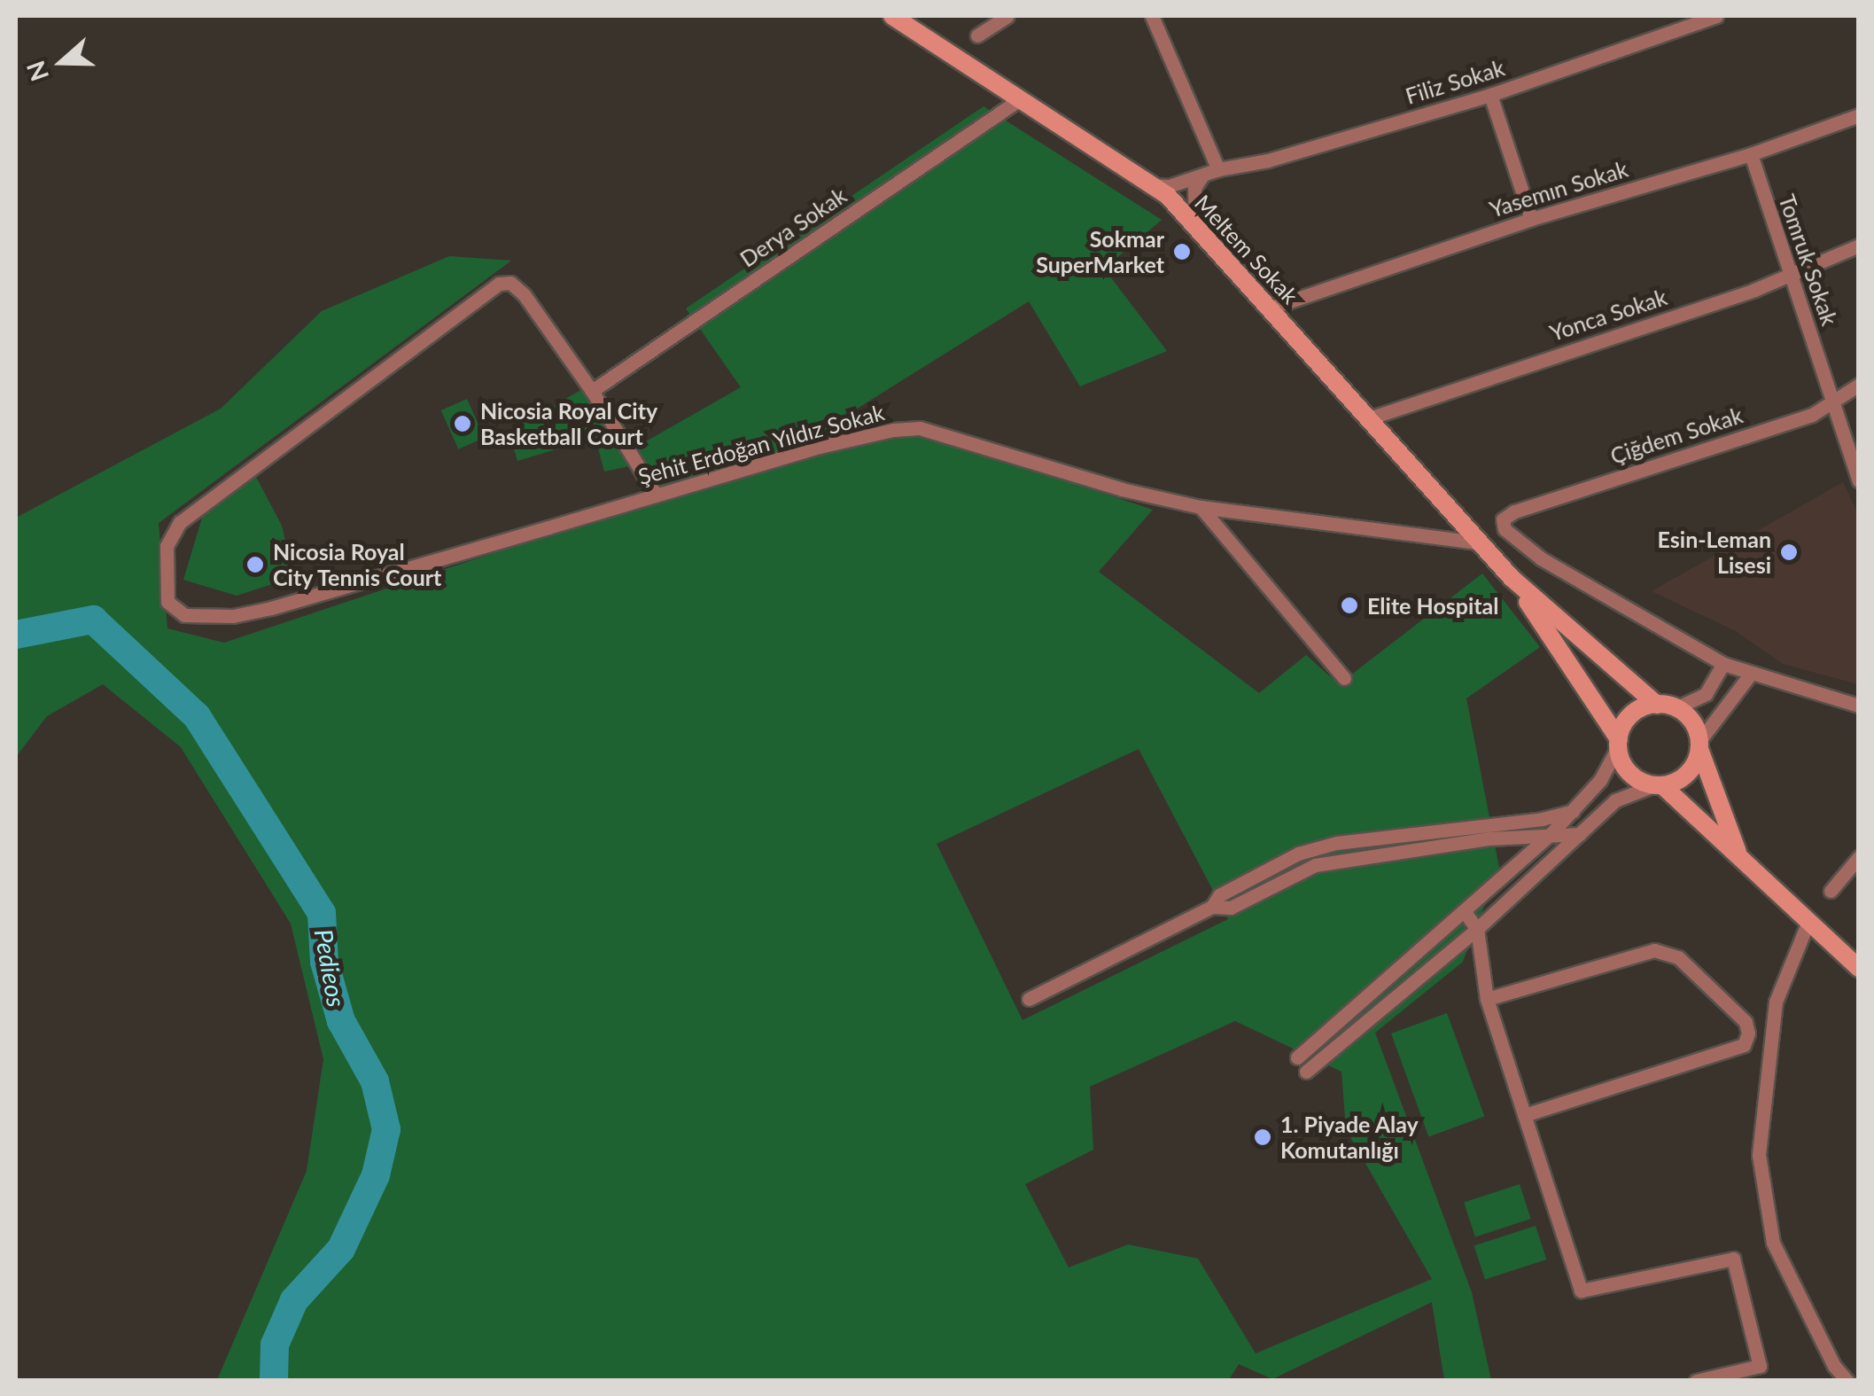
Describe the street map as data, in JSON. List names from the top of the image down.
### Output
{
  "streets": {
    "main road": ["Meltem Sokak"],
    "street": [
      "Filiz Sokak",
      "Yasemın Sokak",
      "Derya Sokak",
      "Tomruk Sokak",
      "Yonca Sokak",
      "Çiğdem Sokak",
      "Şehit Erdoğan Yıldız Sokak"
    ]
  },
  "crossings": [
    ["Filiz Sokak", "Meltem Sokak"],
    ["Yasemın Sokak", "Meltem Sokak"],
    ["Yasemın Sokak", "Tomruk Sokak"],
    ["Derya Sokak", "Meltem Sokak"],
    ["Derya Sokak", "Şehit Erdoğan Yıldız Sokak"],
    ["Meltem Sokak", "Yonca Sokak"],
    ["Meltem Sokak", "Şehit Erdoğan Yıldız Sokak"],
    ["Tomruk Sokak", "Yonca Sokak"],
    ["Tomruk Sokak", "Çiğdem Sokak"]
  ],
  "water": ["Pedieos"],
  "places": [
    "Sokmar SuperMarket",
    "Nicosia Royal City Basketball Court",
    "Esin-Leman Lisesi",
    "Nicosia Royal City Tennis Court",
    "Elite Hospital",
    "1. Piyade Alay Komutanlığı"
  ],
  "north": "left"
}
